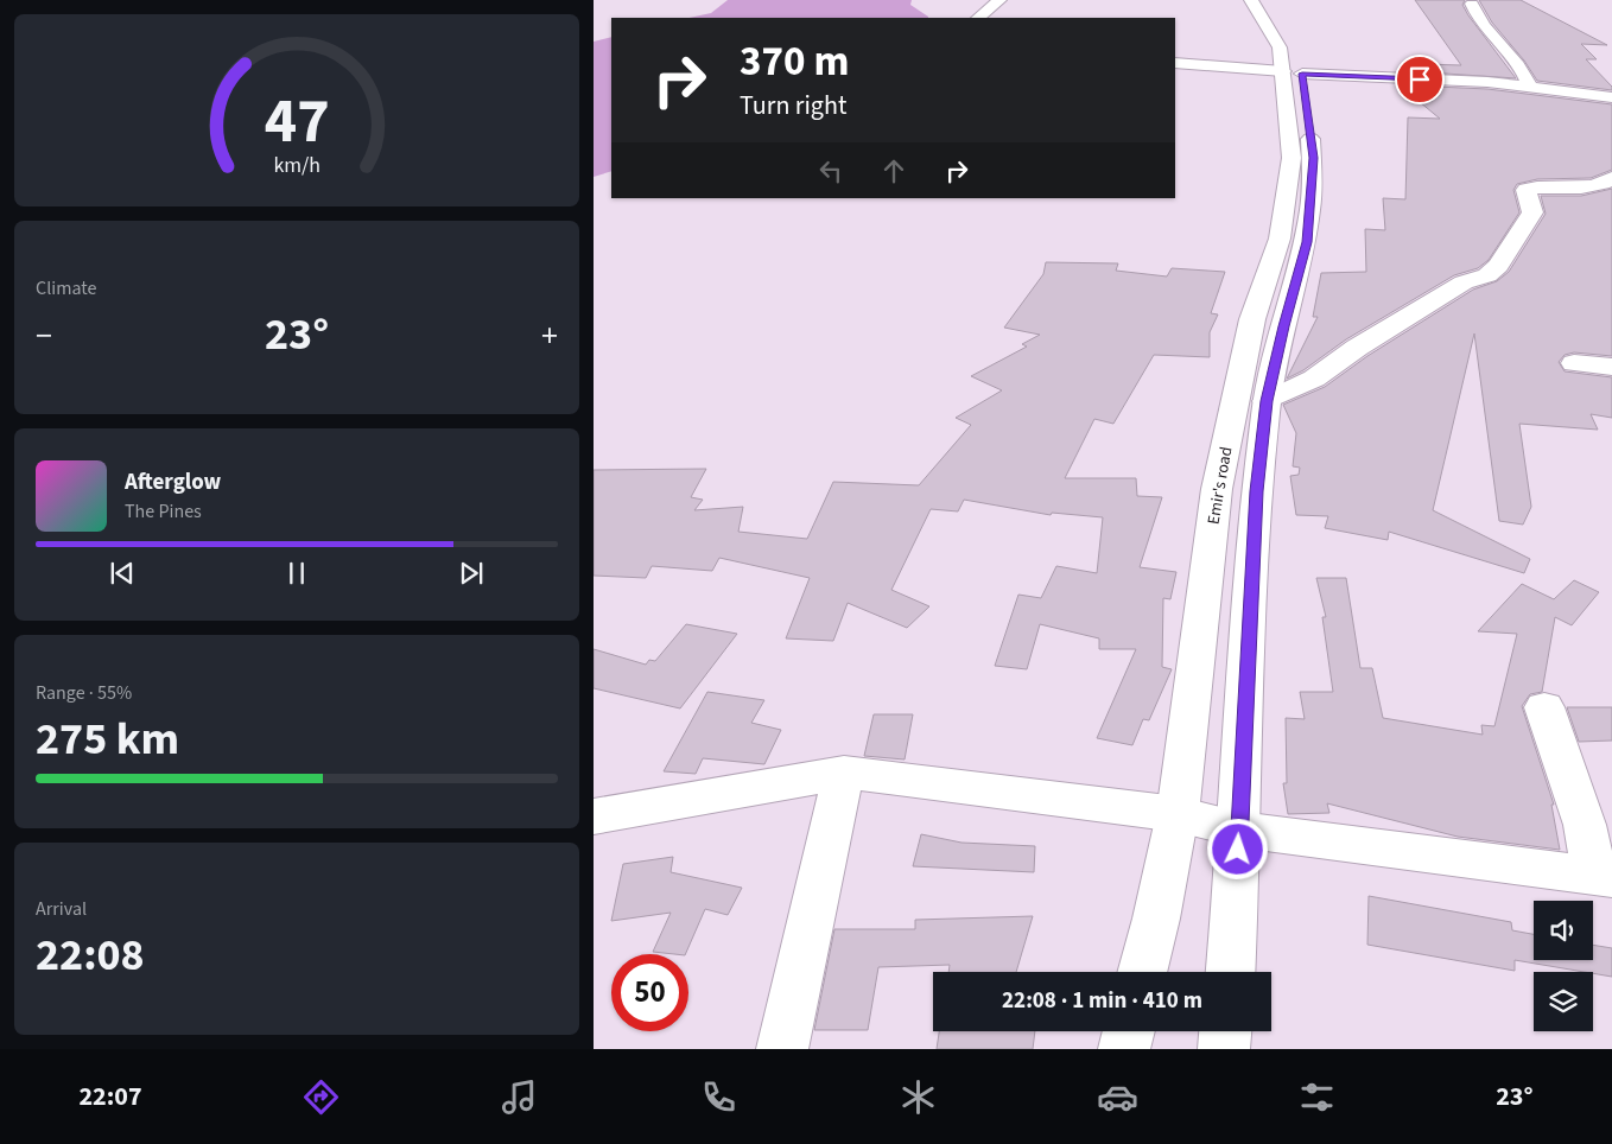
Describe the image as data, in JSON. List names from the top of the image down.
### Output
{
  "streets": {
    "main road": ["Emir's road"]
  },
  "page": {
    "turn": ["370 m", "Turn right"],
    "tile": [
      "Climate",
      ["Range · 55%", "275 km"],
      ["Arrival", "22:08"]
    ],
    "heat": ["−", "23°", "+"],
    "song": ["Afterglow", "The Pines"],
    "limit": "50",
    "trip": "22:08 · 1 min · 410 m",
    "tabs": ["22:07", "23°"],
    "gauge": ["47", "km/h"]
  }
}
